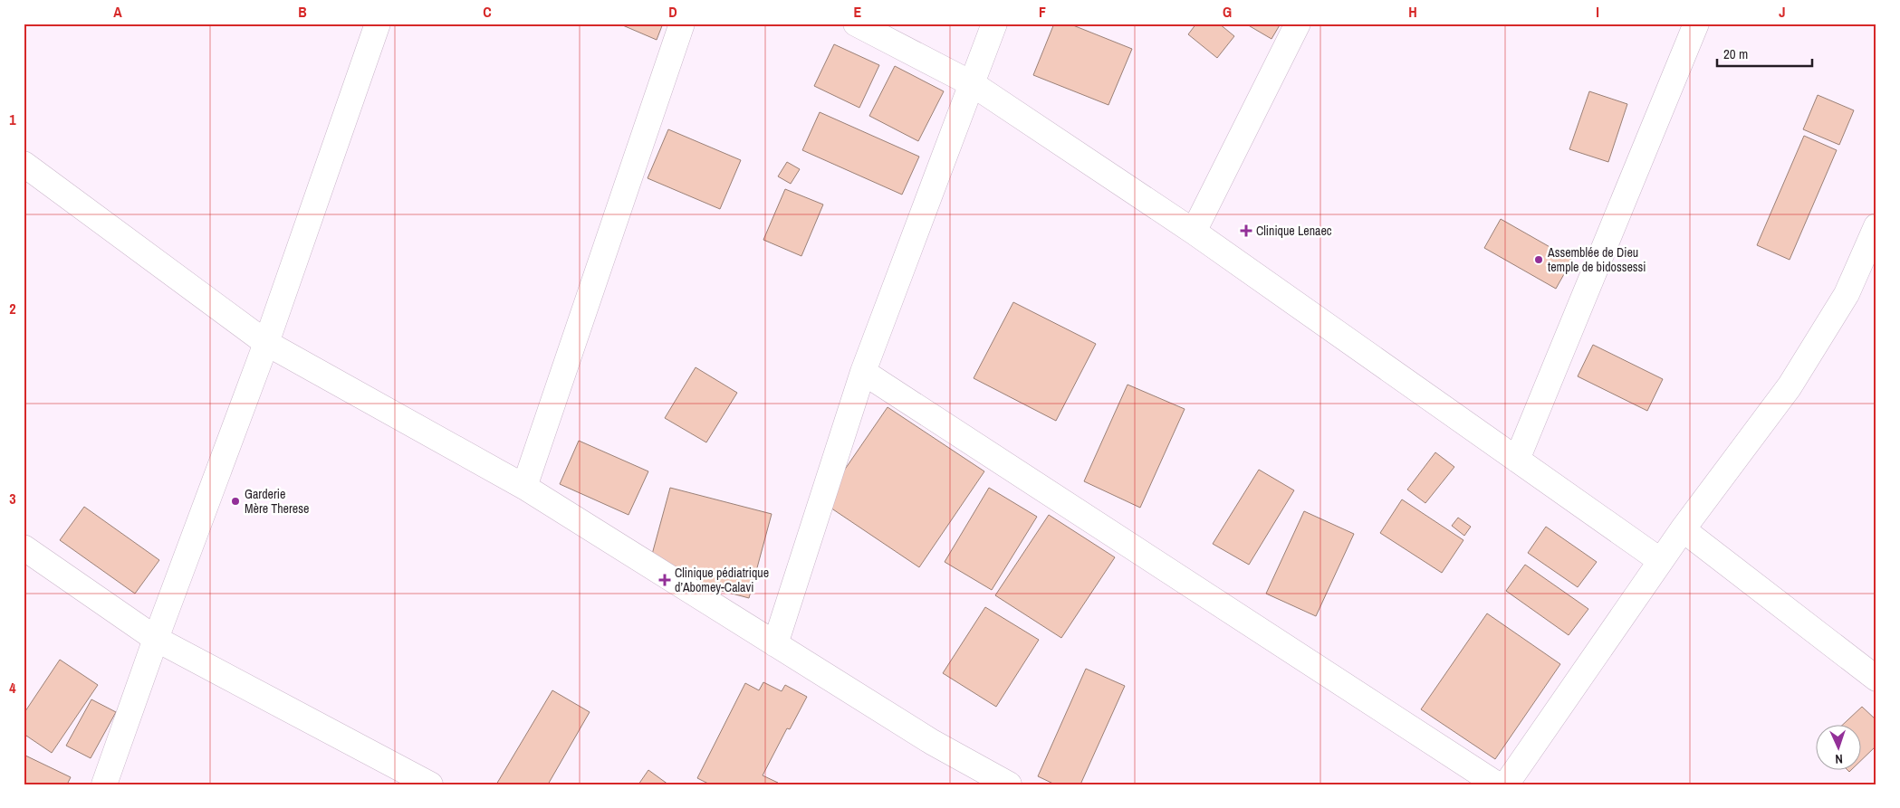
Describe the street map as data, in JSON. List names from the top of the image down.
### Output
{
  "places": {
    "health": ["Clinique Lenaec", "Clinique pédiatrique d’Abomey-Calavi"],
    "other": ["Assemblée de Dieu temple de bidossessi", "Garderie Mère Therese"]
  },
  "scale_bar": "20 m",
  "north": "bottom",
  "grid": {
    "columns": [
      "A",
      "B",
      "C",
      "D",
      "E",
      "F",
      "G",
      "H",
      "I",
      "J"
    ],
    "rows": [
      "1",
      "2",
      "3",
      "4"
    ]
  }
}
